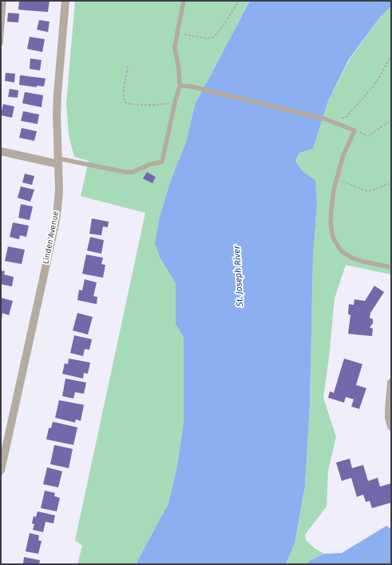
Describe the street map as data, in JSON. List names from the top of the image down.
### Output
{
  "streets": {
    "street": ["Linden Avenue"]
  },
  "water": ["St. Joseph River"]
}
